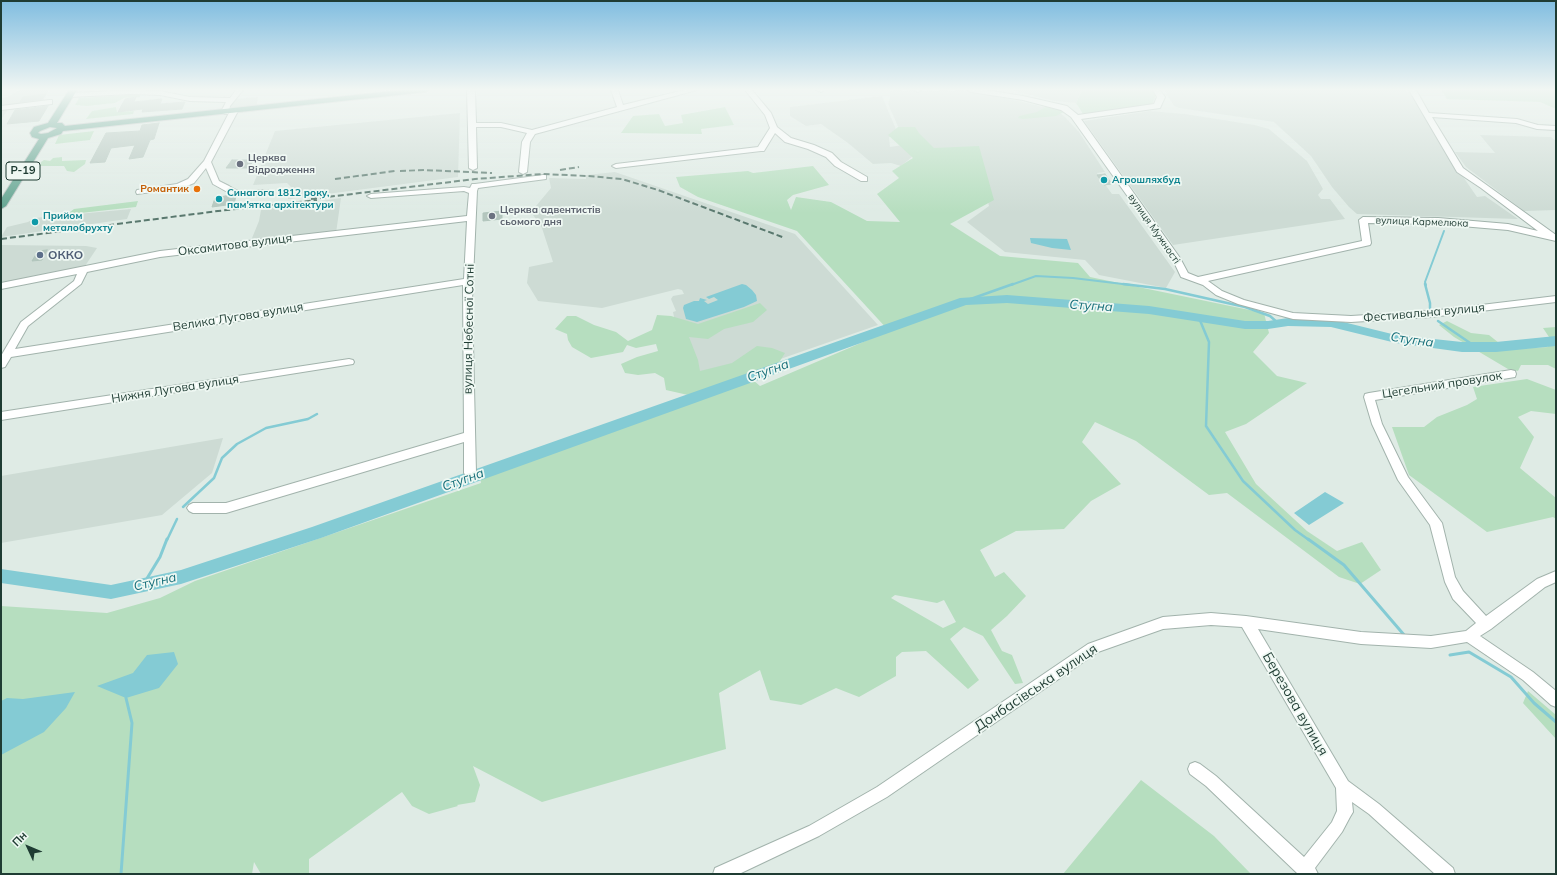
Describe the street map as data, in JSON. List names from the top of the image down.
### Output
{
  "streets": {
    "main road": ["Р-19"],
    "street": [
      "вулиця Кармелюка",
      "вулиця Мужності",
      "Оксамитова вулиця",
      "Фестивальна вулиця",
      "Велика Лугова вулиця",
      "вулиця Небесної Сотні",
      "Цегельний провулок",
      "Нижня Лугова вулиця",
      "Донбасівська вулиця",
      "Березова вулиця"
    ]
  },
  "crossings": [
    ["вулиця Кармелюка", "Фестивальна вулиця"],
    ["вулиця Мужності", "Фестивальна вулиця"],
    ["Оксамитова вулиця", "вулиця Небесної Сотні"],
    ["Велика Лугова вулиця", "вулиця Небесної Сотні"],
    ["Цегельний провулок", "Донбасівська вулиця"],
    ["Донбасівська вулиця", "Березова вулиця"]
  ],
  "water": ["Стугна"],
  "places": [
    "Церква Відродження",
    "Агрошляхбуд",
    "Романтик",
    "Синагога 1812 року, пам'ятка архітектури",
    "Церква адвентистів сьомого дня",
    "Прийом металобрухту",
    "ОККО"
  ],
  "north": "top left"
}
